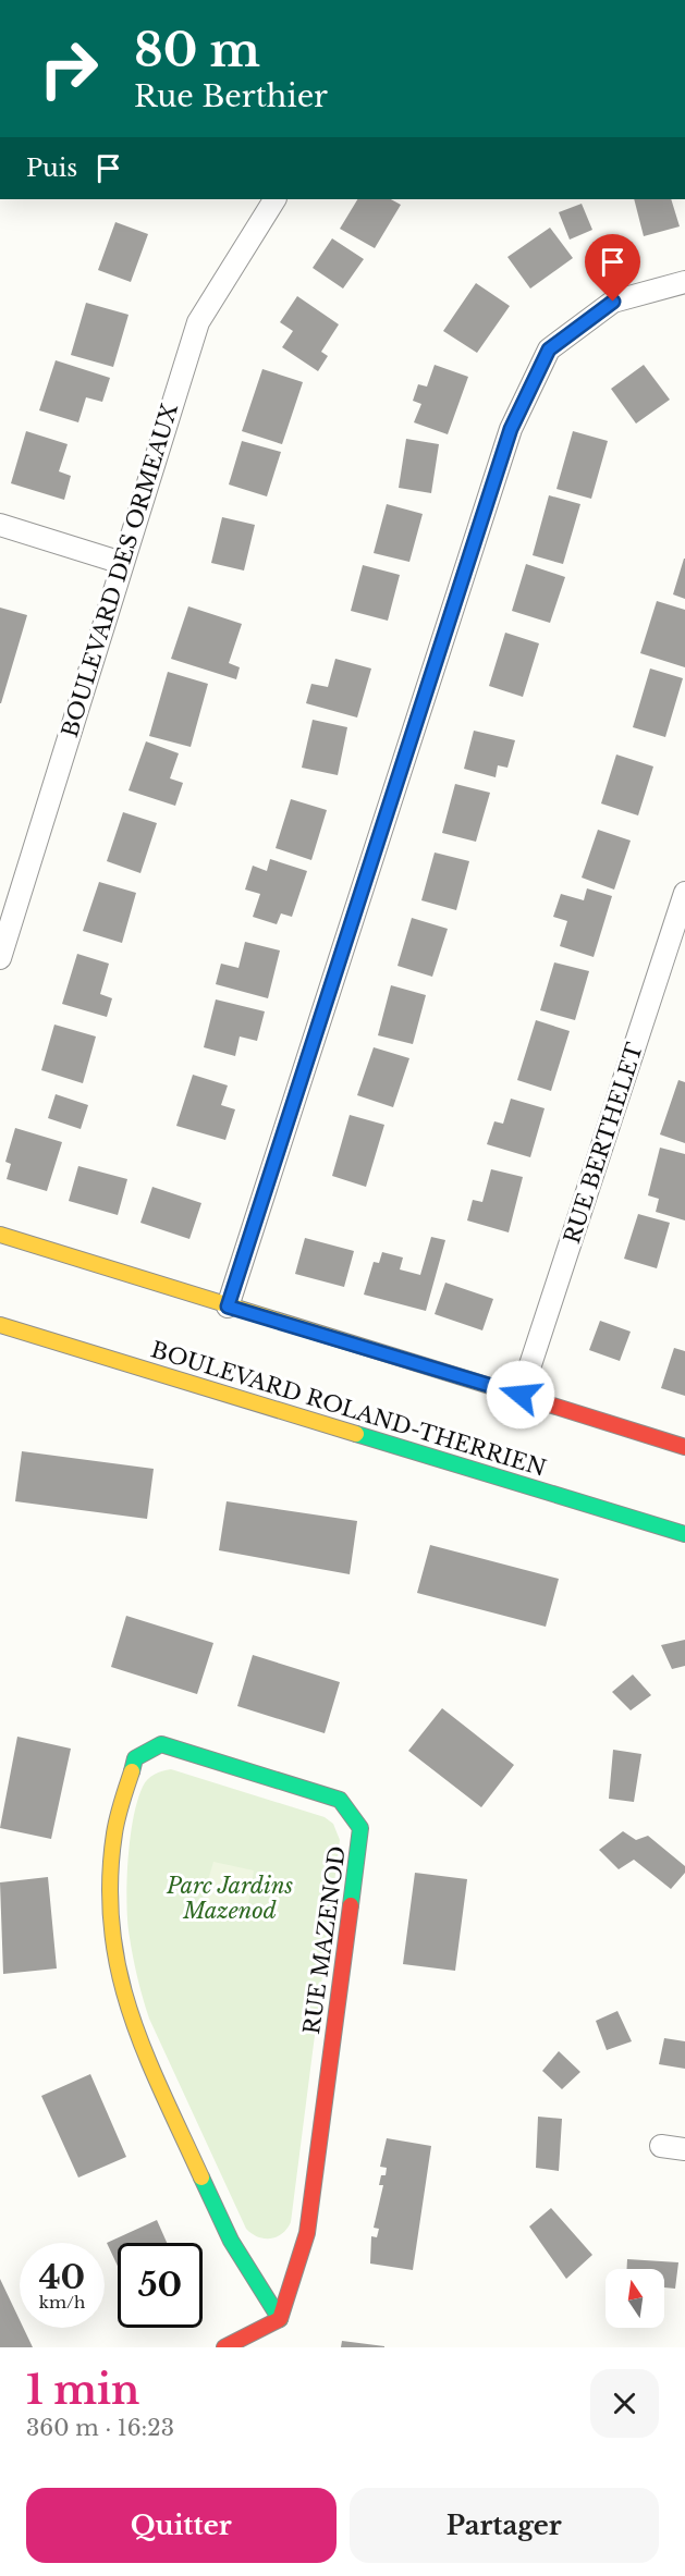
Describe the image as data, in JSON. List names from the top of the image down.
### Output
{
  "streets": {
    "main road": ["BOULEVARD ROLAND-THERRIEN", "RUE MAZENOD"],
    "street": ["BOULEVARD DES ORMEAUX", "RUE BERTHELET"]
  },
  "parks": ["Parc Jardins Mazenod"],
  "north": "top",
  "page": {
    "turn": ["80 m", "Rue Berthier"],
    "then": "Puis",
    "speed": "40 km/h",
    "limit": "50",
    "heading": ["1 min", "360 m · 16:23"],
    "buttons": ["Quitter", "Partager"]
  }
}
